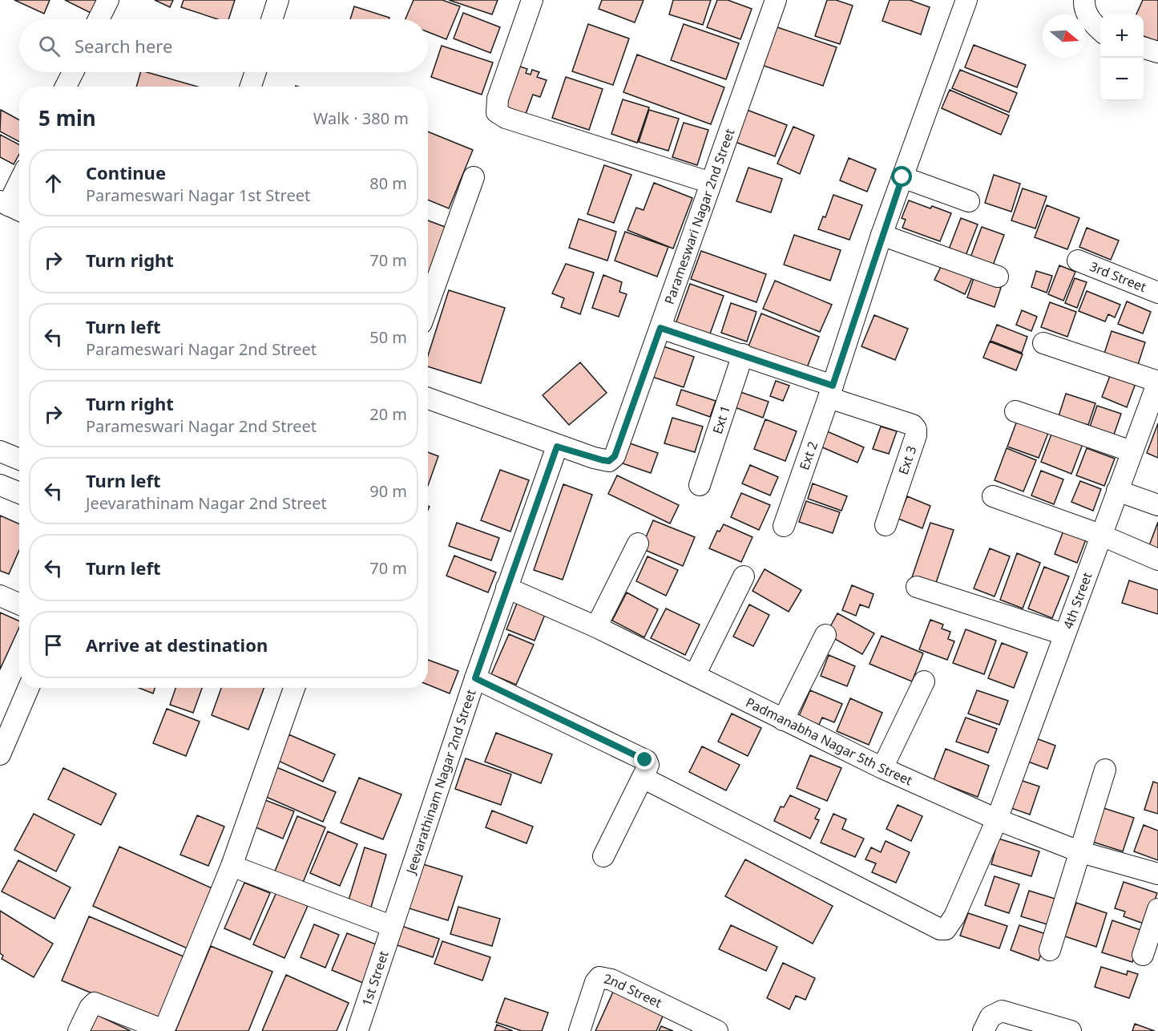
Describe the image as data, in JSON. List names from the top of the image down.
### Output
{
  "streets": {
    "street": [
      "Parameswari Nagar 2nd Street",
      "3rd Street",
      "Ext 1",
      "Ext 2",
      "Ext 3",
      "4th Street",
      "Padmanabha Nagar 5th Street",
      "Jeevarathinam Nagar 2nd Street",
      "1st Street",
      "2nd Street"
    ]
  },
  "crossings": [
    ["Parameswari Nagar 2nd Street", "Jeevarathinam Nagar 2nd Street"],
    ["Ext 2", "Ext 3"],
    ["4th Street", "Padmanabha Nagar 5th Street"],
    ["Padmanabha Nagar 5th Street", "Jeevarathinam Nagar 2nd Street"],
    ["Jeevarathinam Nagar 2nd Street", "1st Street"]
  ],
  "north": "right",
  "page": {
    "map_buttons": ["+", "−"],
    "search": "Search here",
    "heading": ["5 min", "Walk · 380 m"],
    "list": [
      ["Continue", "Parameswari Nagar 1st Street", "80 m"],
      ["Turn right", "70 m"],
      ["Turn left", "Parameswari Nagar 2nd Street", "50 m"],
      ["Turn right", "Parameswari Nagar 2nd Street", "20 m"],
      ["Turn left", "Jeevarathinam Nagar 2nd Street", "90 m"],
      ["Turn left", "70 m"],
      "Arrive at destination"
    ]
  }
}
